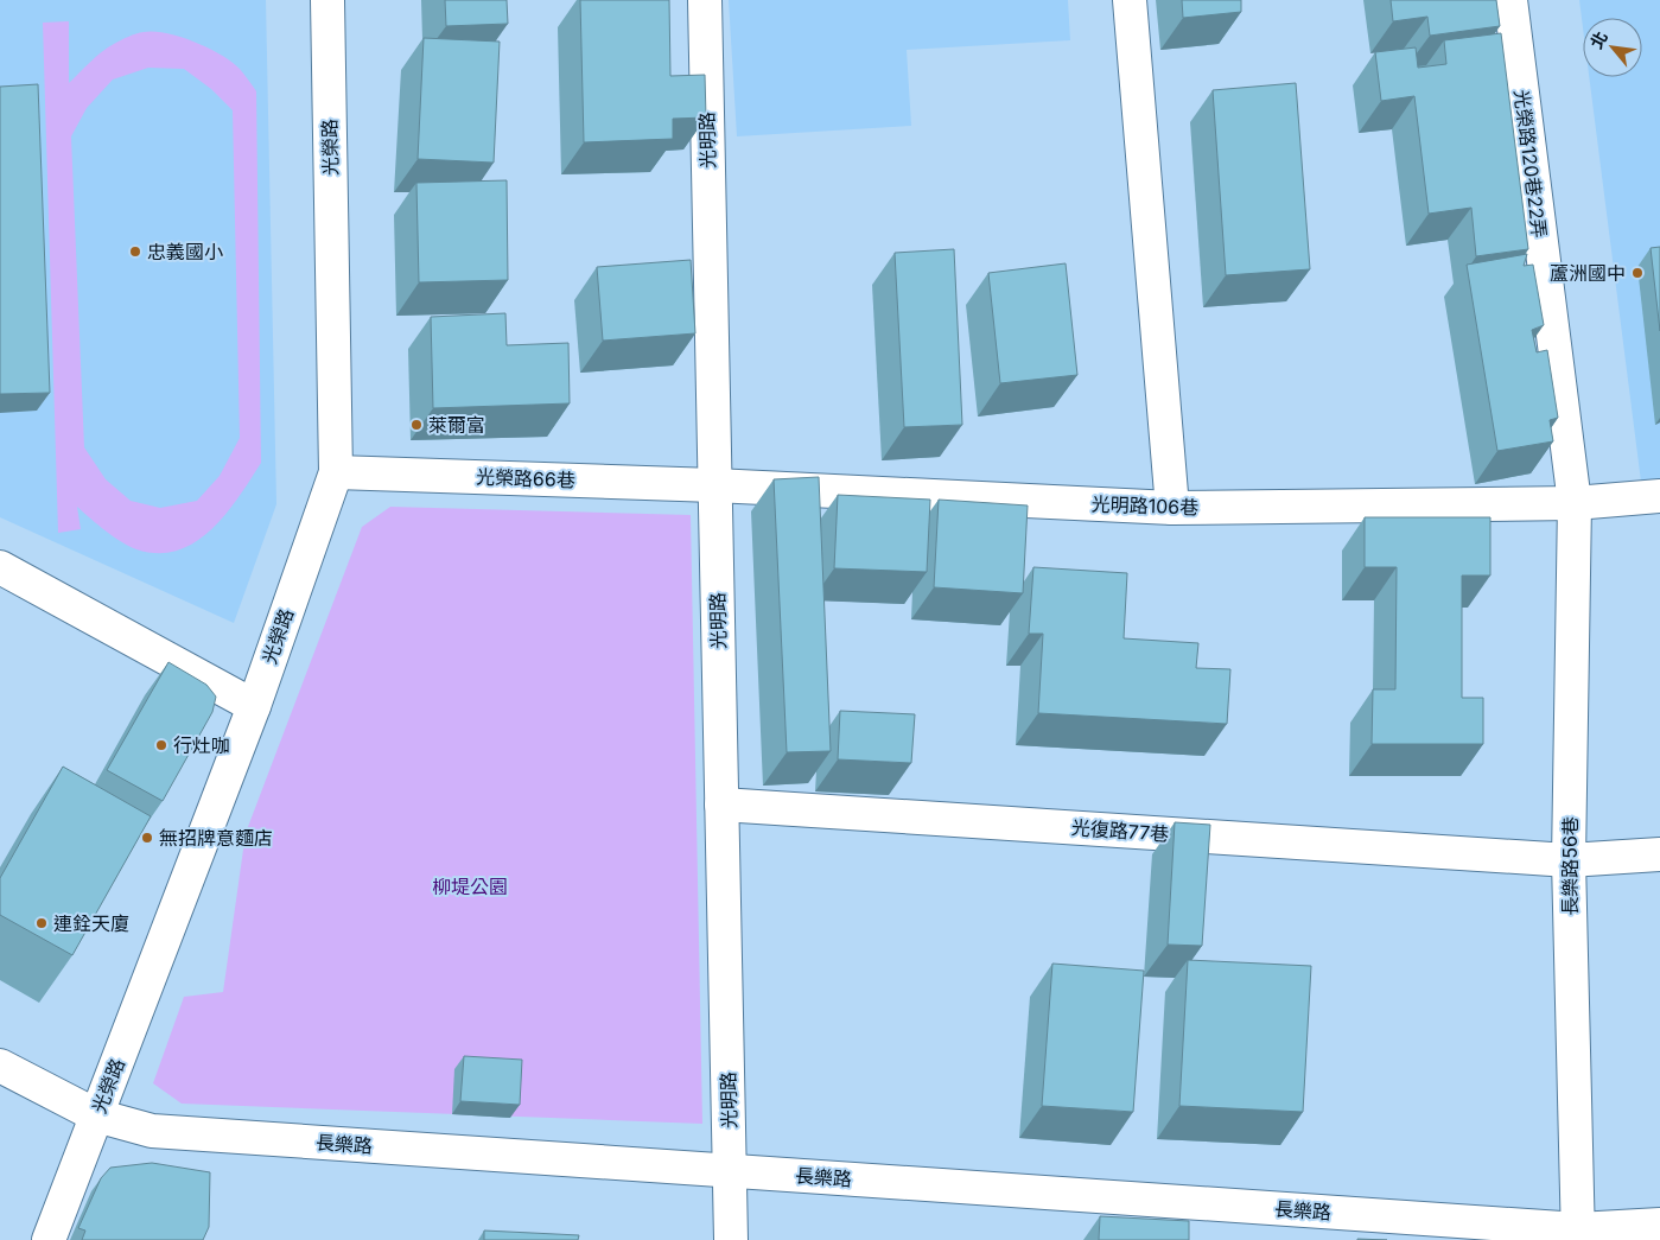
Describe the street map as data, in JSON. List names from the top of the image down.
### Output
{
  "streets": {
    "street": [
      "光明路",
      "光榮路",
      "光榮路120巷22弄",
      "光榮路66巷",
      "光明路106巷",
      "光復路77巷",
      "長樂路56巷",
      "長樂路"
    ]
  },
  "crossings": [
    ["光明路", "光榮路66巷"],
    ["光明路", "光明路106巷"],
    ["光明路", "光復路77巷"],
    ["光明路", "長樂路"],
    ["光榮路", "光榮路66巷"],
    ["光榮路", "長樂路"],
    ["光榮路120巷22弄", "光明路106巷"],
    ["光榮路120巷22弄", "長樂路56巷"],
    ["光榮路66巷", "光明路106巷"],
    ["光明路106巷", "長樂路56巷"],
    ["光復路77巷", "長樂路56巷"],
    ["長樂路56巷", "長樂路"]
  ],
  "parks": ["柳堤公園"],
  "places": [
    "忠義國小",
    "蘆洲國中",
    "萊爾富",
    "行灶咖",
    "無招牌意麵店",
    "連銓天廈"
  ],
  "north": "top left"
}
